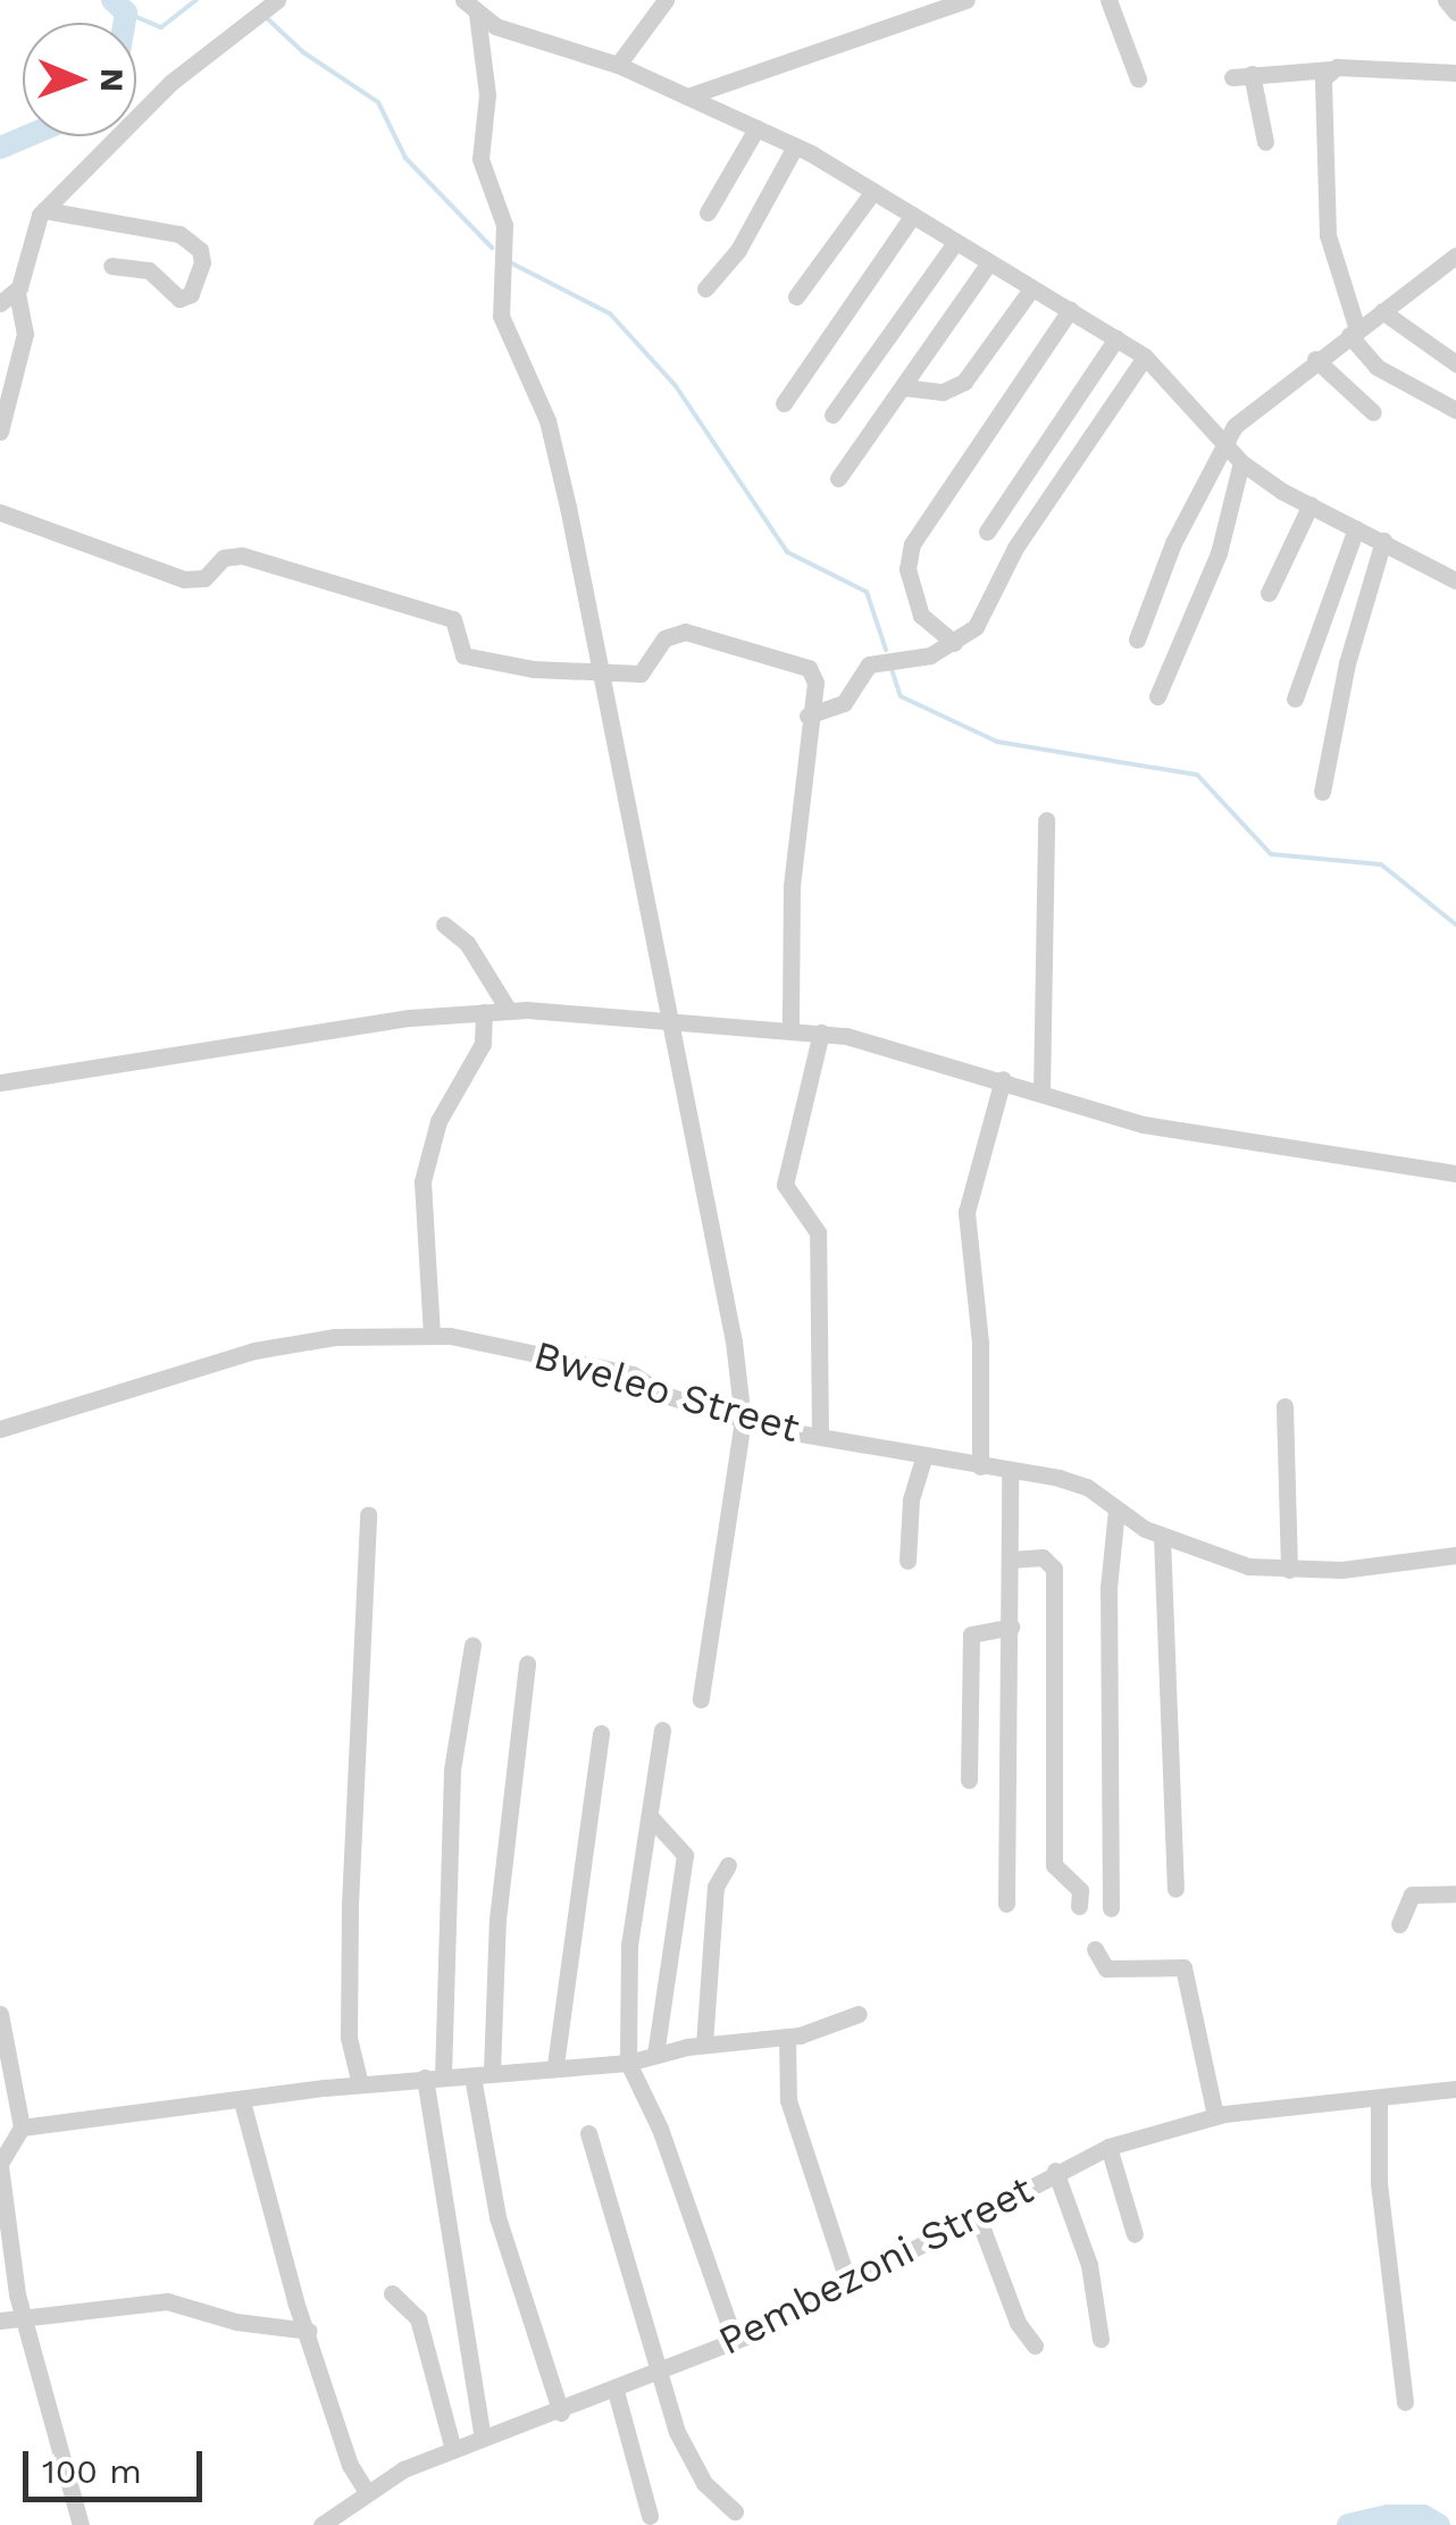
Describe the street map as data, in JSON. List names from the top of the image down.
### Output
{
  "streets": {
    "street": ["Bweleo Street", "Pembezoni Street"]
  },
  "scale_bar": "100 m",
  "north": "right"
}
